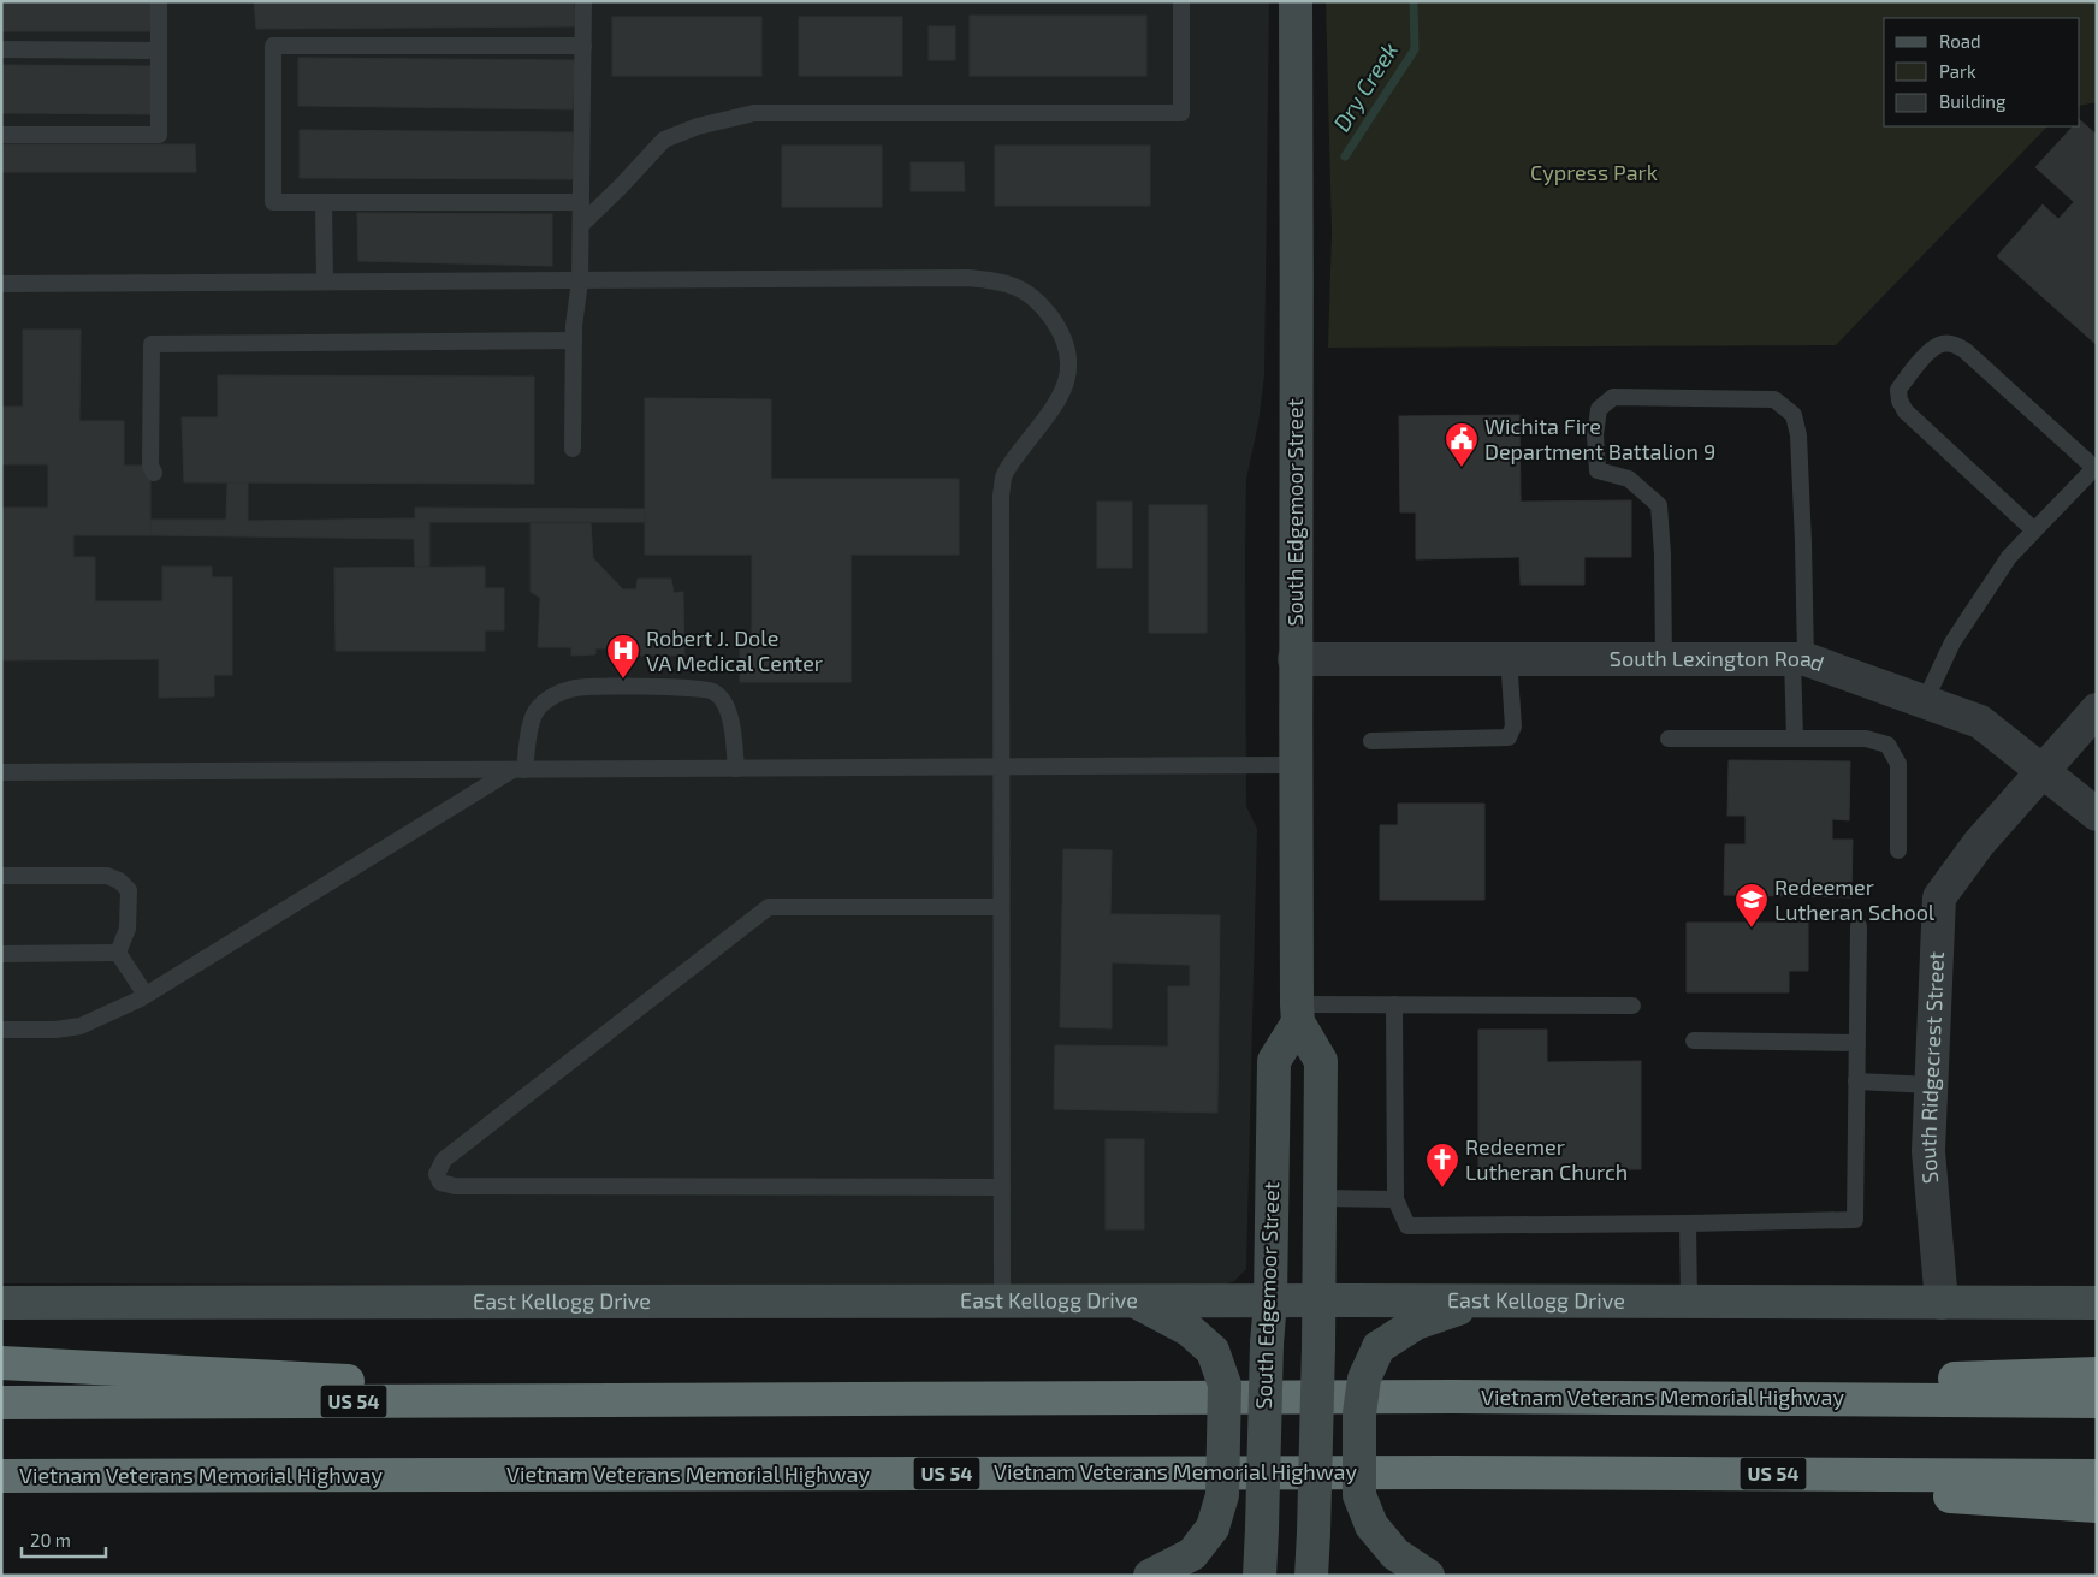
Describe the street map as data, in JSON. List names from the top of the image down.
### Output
{
  "streets": {
    "highway": ["Vietnam Veterans Memorial Highway", "US 54"],
    "main road": ["South Edgemoor Street", "East Kellogg Drive"],
    "street": ["South Lexington Road", "South Ridgecrest Street"]
  },
  "crossings": [
    ["South Edgemoor Street", "South Lexington Road"],
    ["South Edgemoor Street", "East Kellogg Drive"],
    ["South Lexington Road", "South Ridgecrest Street"],
    ["South Ridgecrest Street", "East Kellogg Drive"]
  ],
  "water": ["Dry Creek"],
  "parks": ["Cypress Park"],
  "places": {
    "public building": ["Wichita Fire Department Battalion 9"],
    "hospital": ["Robert J. Dole VA Medical Center"],
    "school or university": ["Redeemer Lutheran School"],
    "church": ["Redeemer Lutheran Church"]
  },
  "legend": ["Road", "Park", "Building"],
  "scale_bar": "20 m"
}
